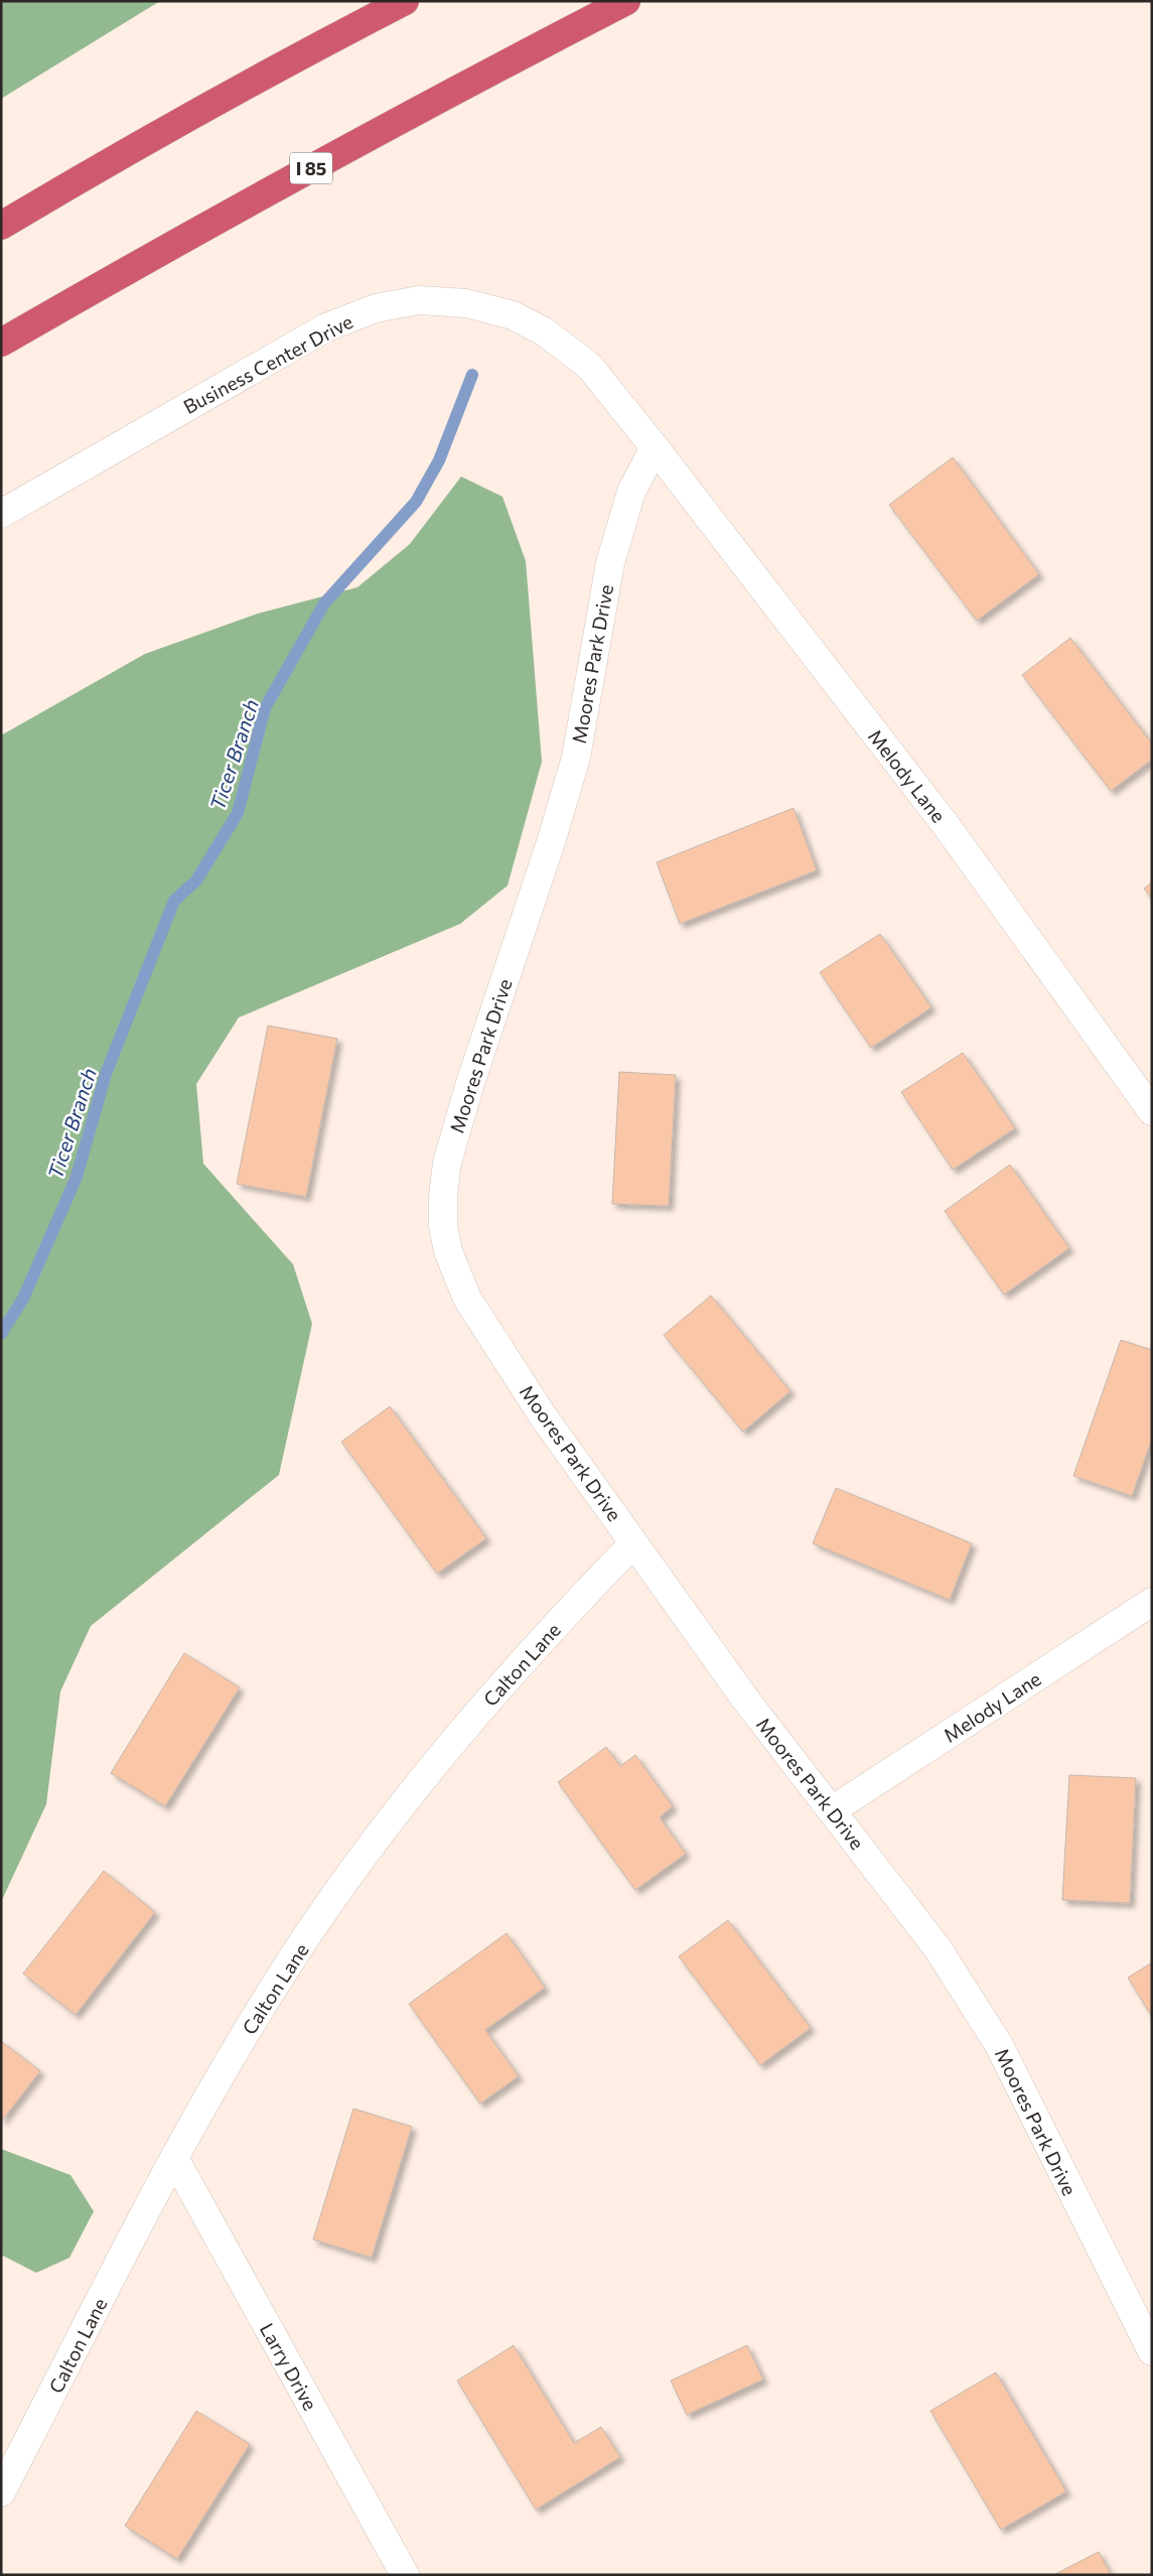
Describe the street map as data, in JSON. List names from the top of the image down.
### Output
{
  "streets": {
    "highway": ["I 85"],
    "street": [
      "Business Center Drive",
      "Moores Park Drive",
      "Melody Lane",
      "Calton Lane",
      "Larry Drive"
    ]
  },
  "crossings": [
    ["Business Center Drive", "Moores Park Drive"],
    ["Business Center Drive", "Melody Lane"],
    ["Moores Park Drive", "Melody Lane"],
    ["Moores Park Drive", "Calton Lane"],
    ["Calton Lane", "Larry Drive"]
  ],
  "water": ["Ticer Branch"]
}
